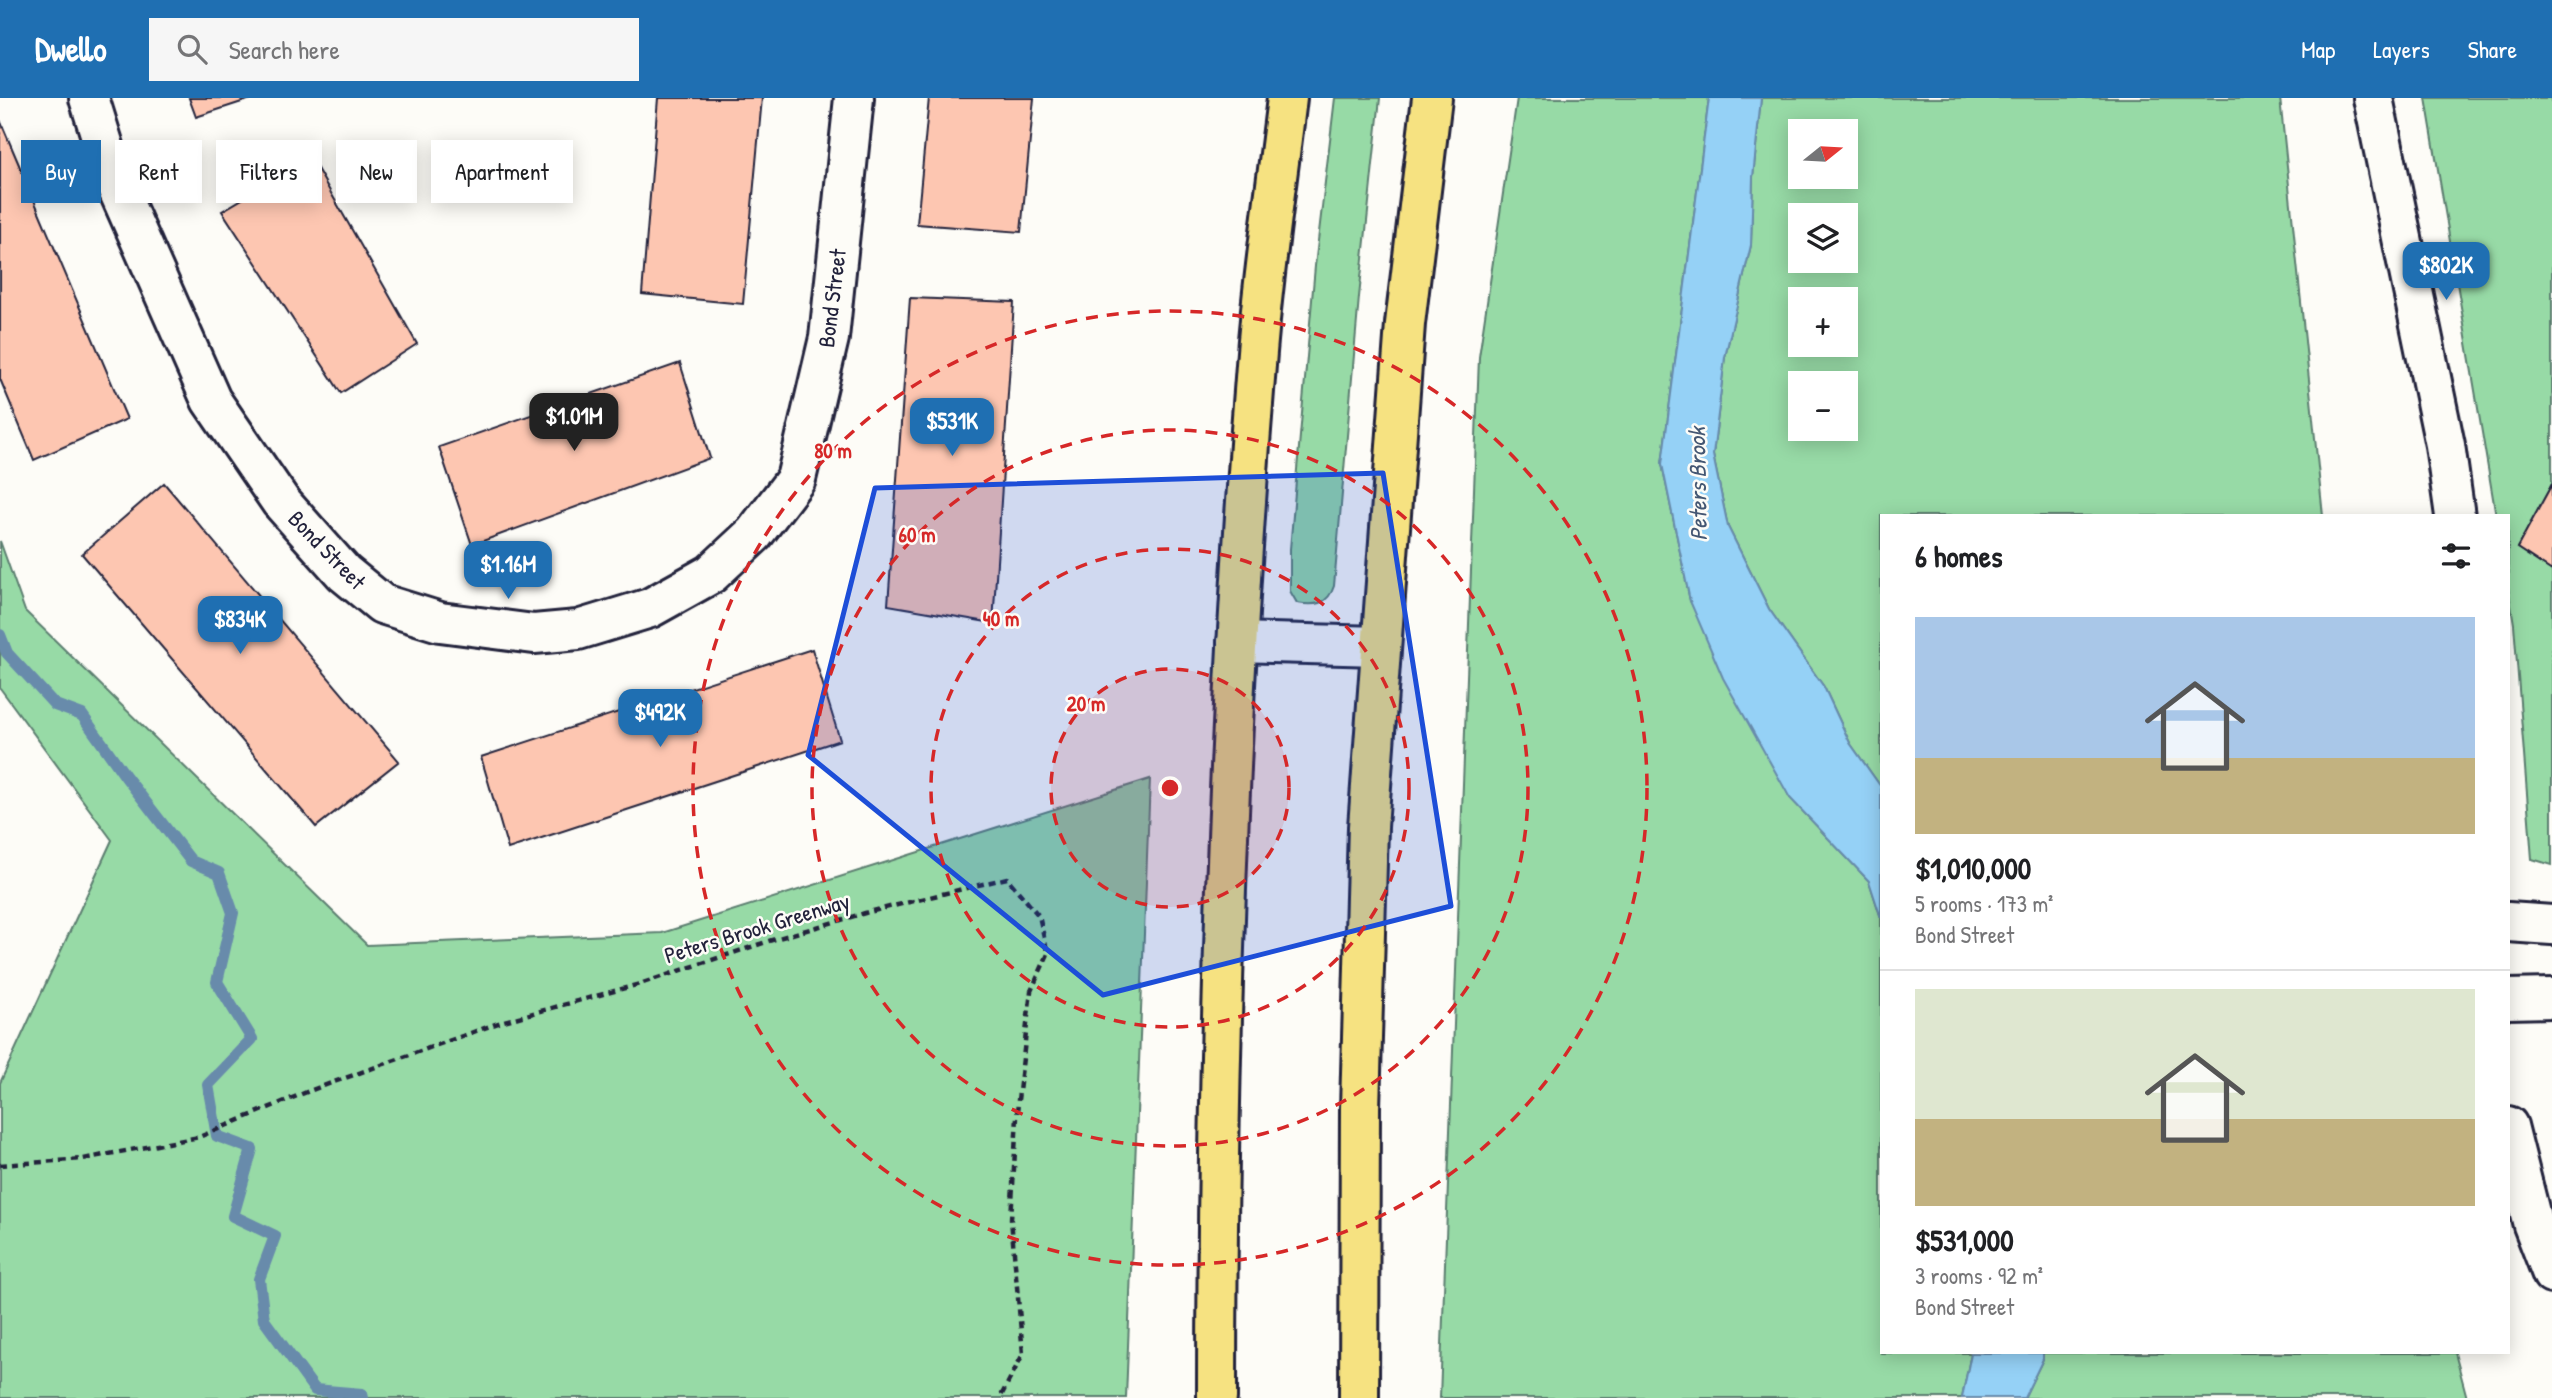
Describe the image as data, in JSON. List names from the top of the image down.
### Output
{
  "streets": {
    "street": ["Bond Street"],
    "path": ["Peters Brook Greenway"]
  },
  "water": ["Peters Brook"],
  "north": "right",
  "page": {
    "header": "Dwello",
    "search": "Search here",
    "nav": ["Map", "Layers", "Share"],
    "map_buttons": ["+", "−"],
    "chip": [
      "Buy",
      "Rent",
      "Filters",
      "New",
      "Apartment"
    ],
    "price": [
      "$802K",
      "$1.01M",
      "$531K",
      "$1.16M",
      "$834K",
      "$492K"
    ],
    "heading": "6 homes",
    "list": [
      {
        "name": "$1,010,000",
        "note": "5 rooms · 173 m² · Bond Street"
      },
      {
        "name": "$531,000",
        "note": "3 rooms · 92 m² · Bond Street"
      }
    ]
  },
  "rings": [
    "80 m",
    "60 m",
    "40 m",
    "20 m"
  ]
}
